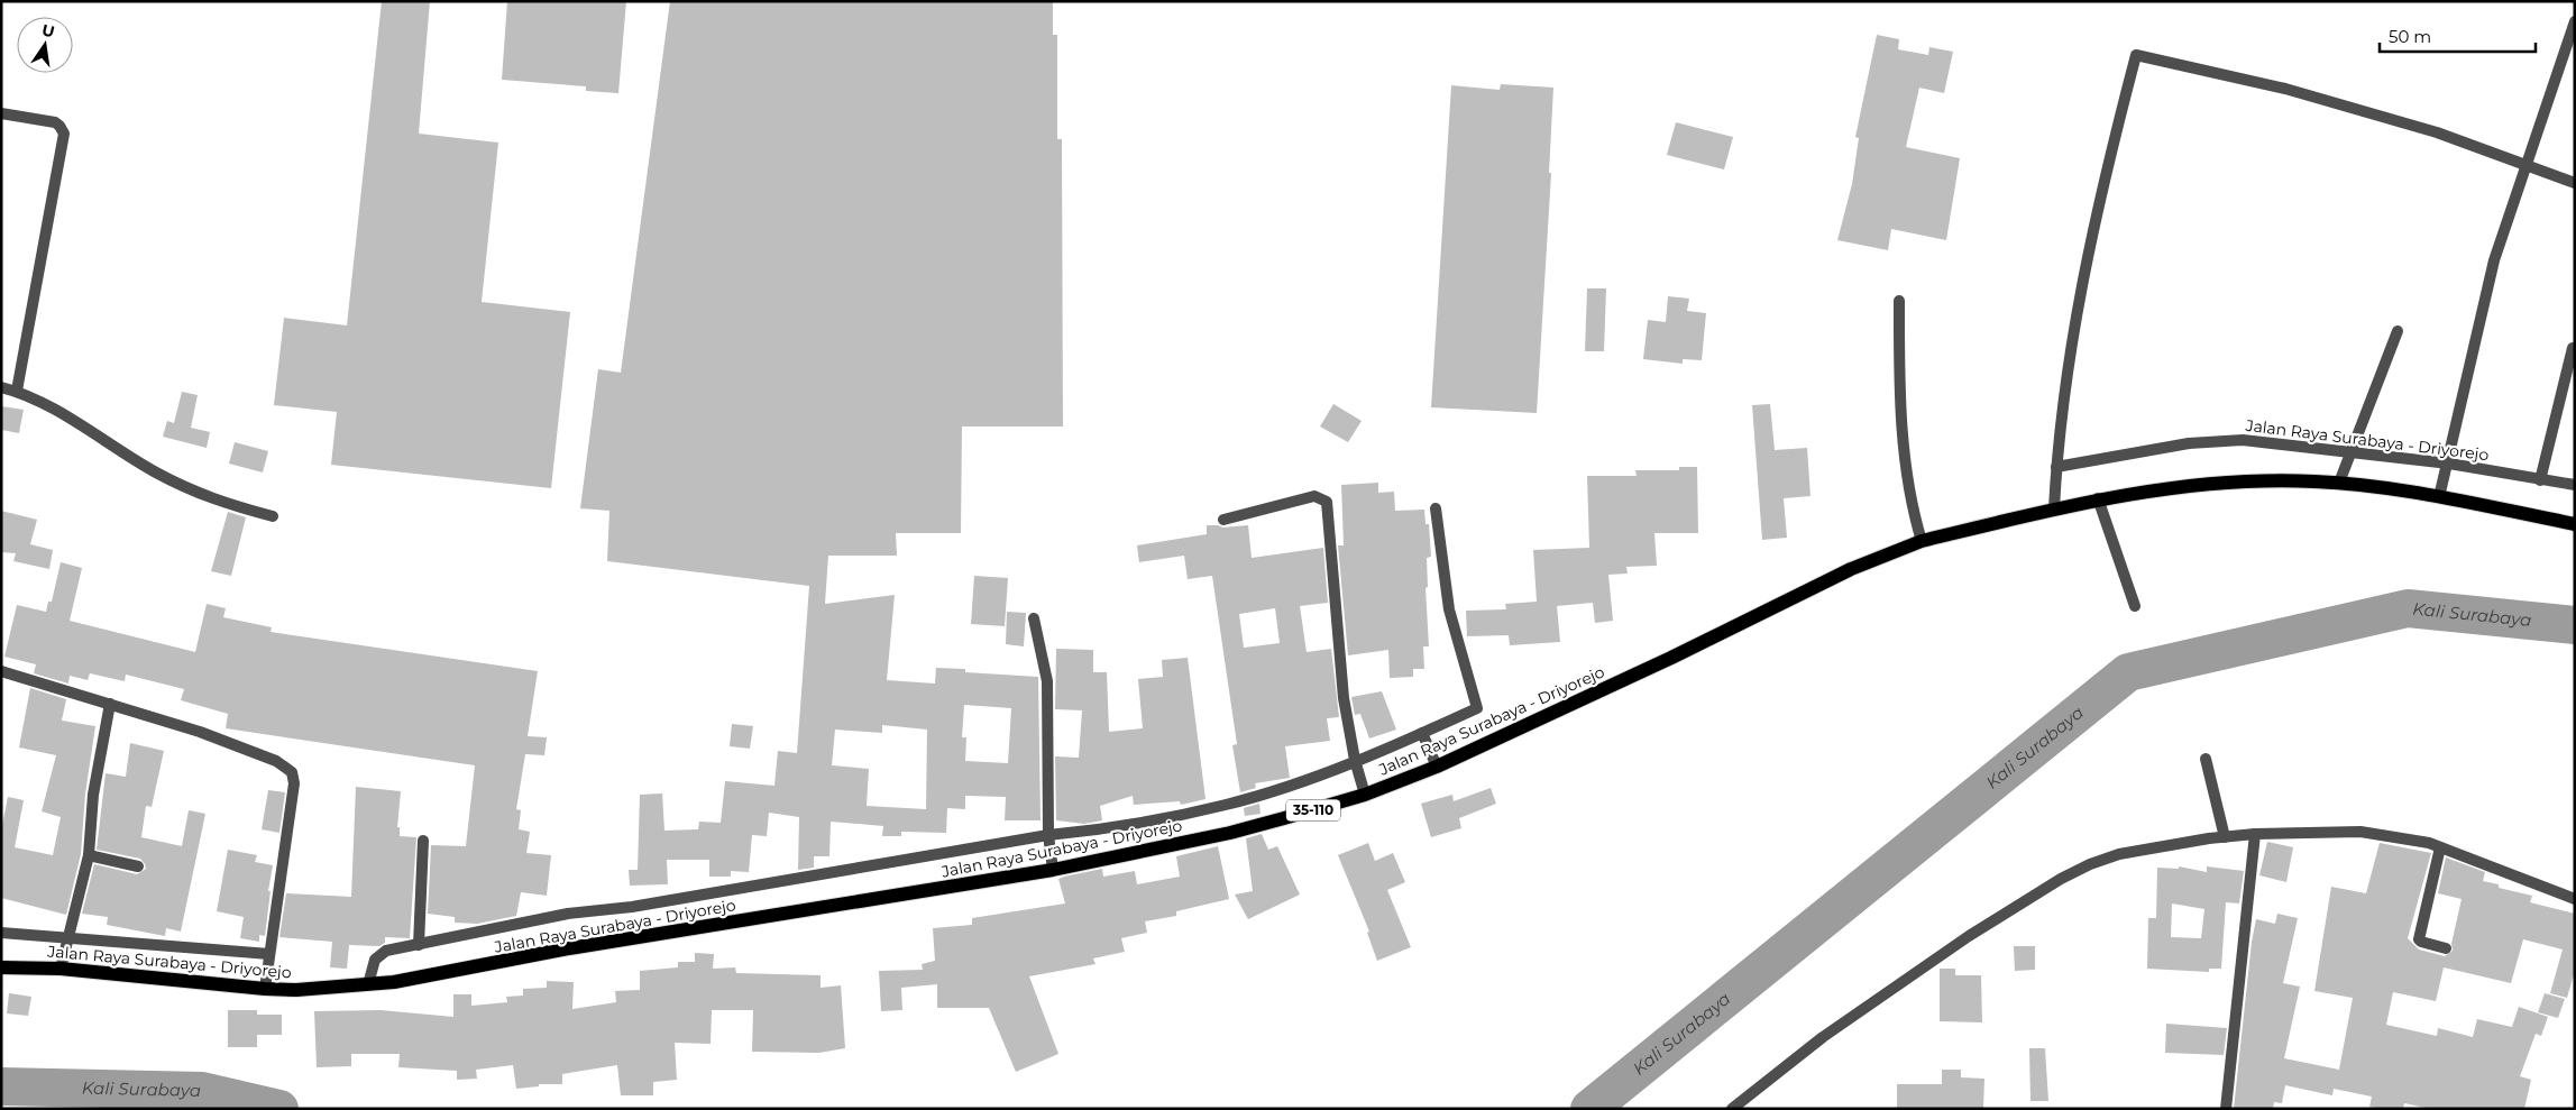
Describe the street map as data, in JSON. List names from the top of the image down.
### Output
{
  "streets": {
    "main road": ["Jalan Raya Surabaya - Driyorejo", "35-110"]
  },
  "water": ["Kali Surabaya"],
  "scale_bar": "50 m",
  "north": "top"
}
